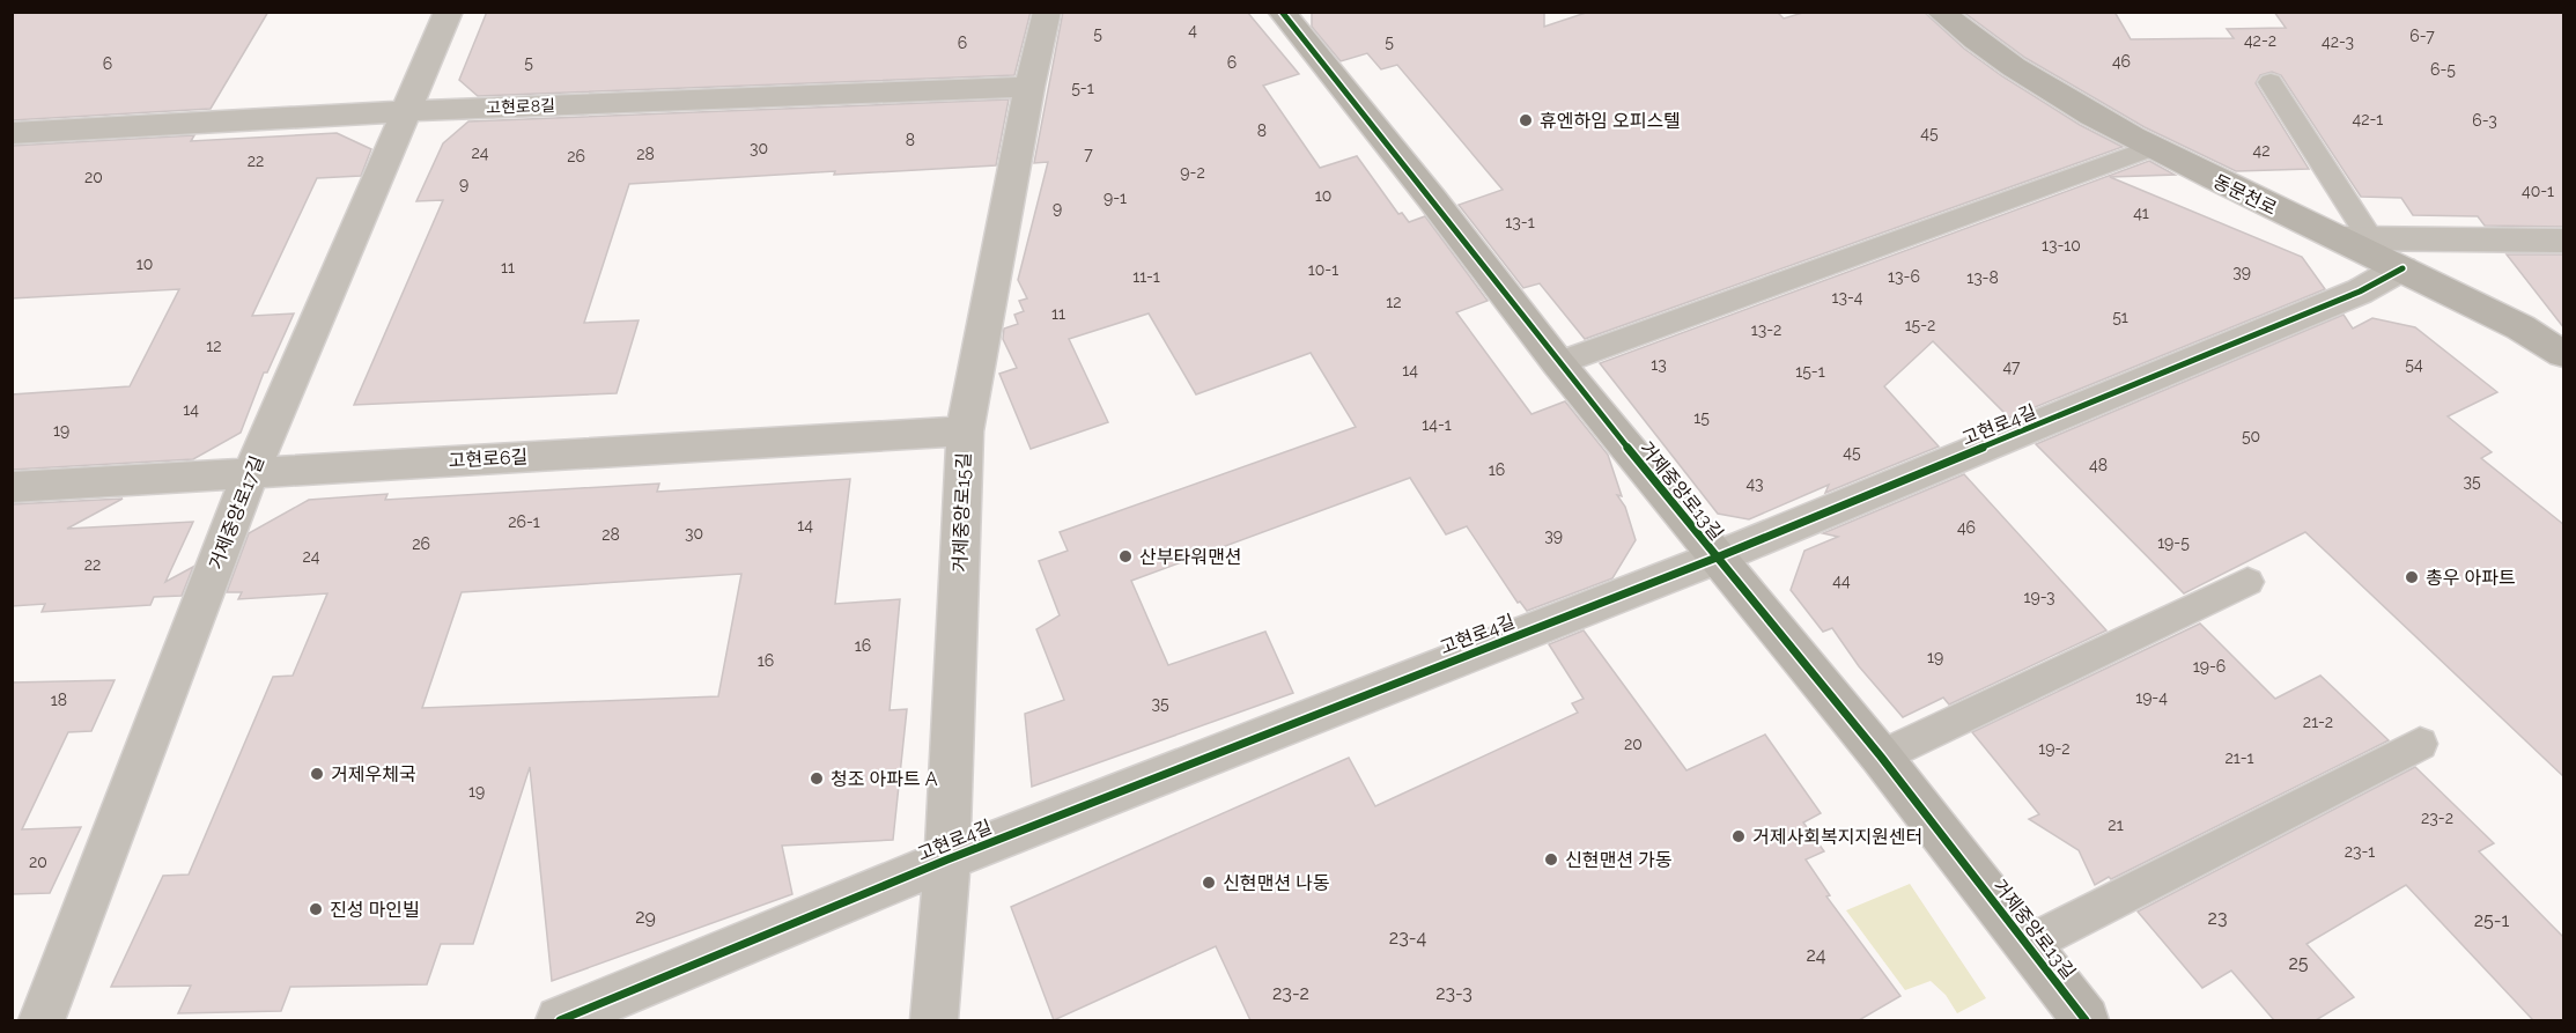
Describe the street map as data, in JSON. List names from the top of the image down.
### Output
{
  "streets": {
    "street": [
      "고현로8길",
      "동문천로",
      "고현로4길",
      "고현로6길",
      "거제중앙로13길",
      "거제중앙로17길",
      "거제중앙로15길"
    ]
  },
  "crossings": [
    ["고현로8길", "거제중앙로17길"],
    ["고현로8길", "거제중앙로15길"],
    ["동문천로", "고현로4길"],
    ["고현로4길", "거제중앙로13길"],
    ["고현로4길", "거제중앙로15길"],
    ["고현로6길", "거제중앙로17길"],
    ["고현로6길", "거제중앙로15길"]
  ],
  "places": [
    "휴엔하임 오피스텔",
    "산부타워맨션",
    "총우 아파트",
    "거제우체국",
    "청조 아파트 A",
    "거제사회복지지원센터",
    "신현맨션 가동",
    "신현맨션 나동",
    "진성 마인빌"
  ],
  "house_numbers": [
    "4",
    "5",
    "6-7",
    "42-2",
    "5",
    "42-3",
    "6",
    "46",
    "5",
    "6",
    "6",
    "6-5",
    "5-1",
    "42-1",
    "6-3",
    "8",
    "45",
    "8",
    "30",
    "42",
    "24",
    "28",
    "7",
    "26",
    "22",
    "9-2",
    "20",
    "9",
    "40-1",
    "10",
    "9-1",
    "9",
    "41",
    "13-1",
    "13-10",
    "10",
    "11",
    "10-1",
    "39",
    "11-1",
    "13-6",
    "13-8",
    "13-4",
    "12",
    "11",
    "51",
    "15-2",
    "13-2",
    "12",
    "13",
    "54",
    "47",
    "14",
    "15-1",
    "14",
    "15",
    "14-1",
    "19",
    "50",
    "45",
    "48",
    "16",
    "35",
    "43",
    "26-1",
    "14",
    "46",
    "30",
    "28",
    "39",
    "19-5",
    "26",
    "24",
    "22",
    "44",
    "19-3",
    "16",
    "19",
    "16",
    "19-6",
    "19-4",
    "18",
    "35",
    "21-2",
    "20",
    "19-2",
    "21-1",
    "19",
    "23-2",
    "21",
    "23-1",
    "20",
    "29",
    "23",
    "25-1",
    "23-4",
    "24",
    "25",
    "23-2",
    "23-3"
  ]
}
